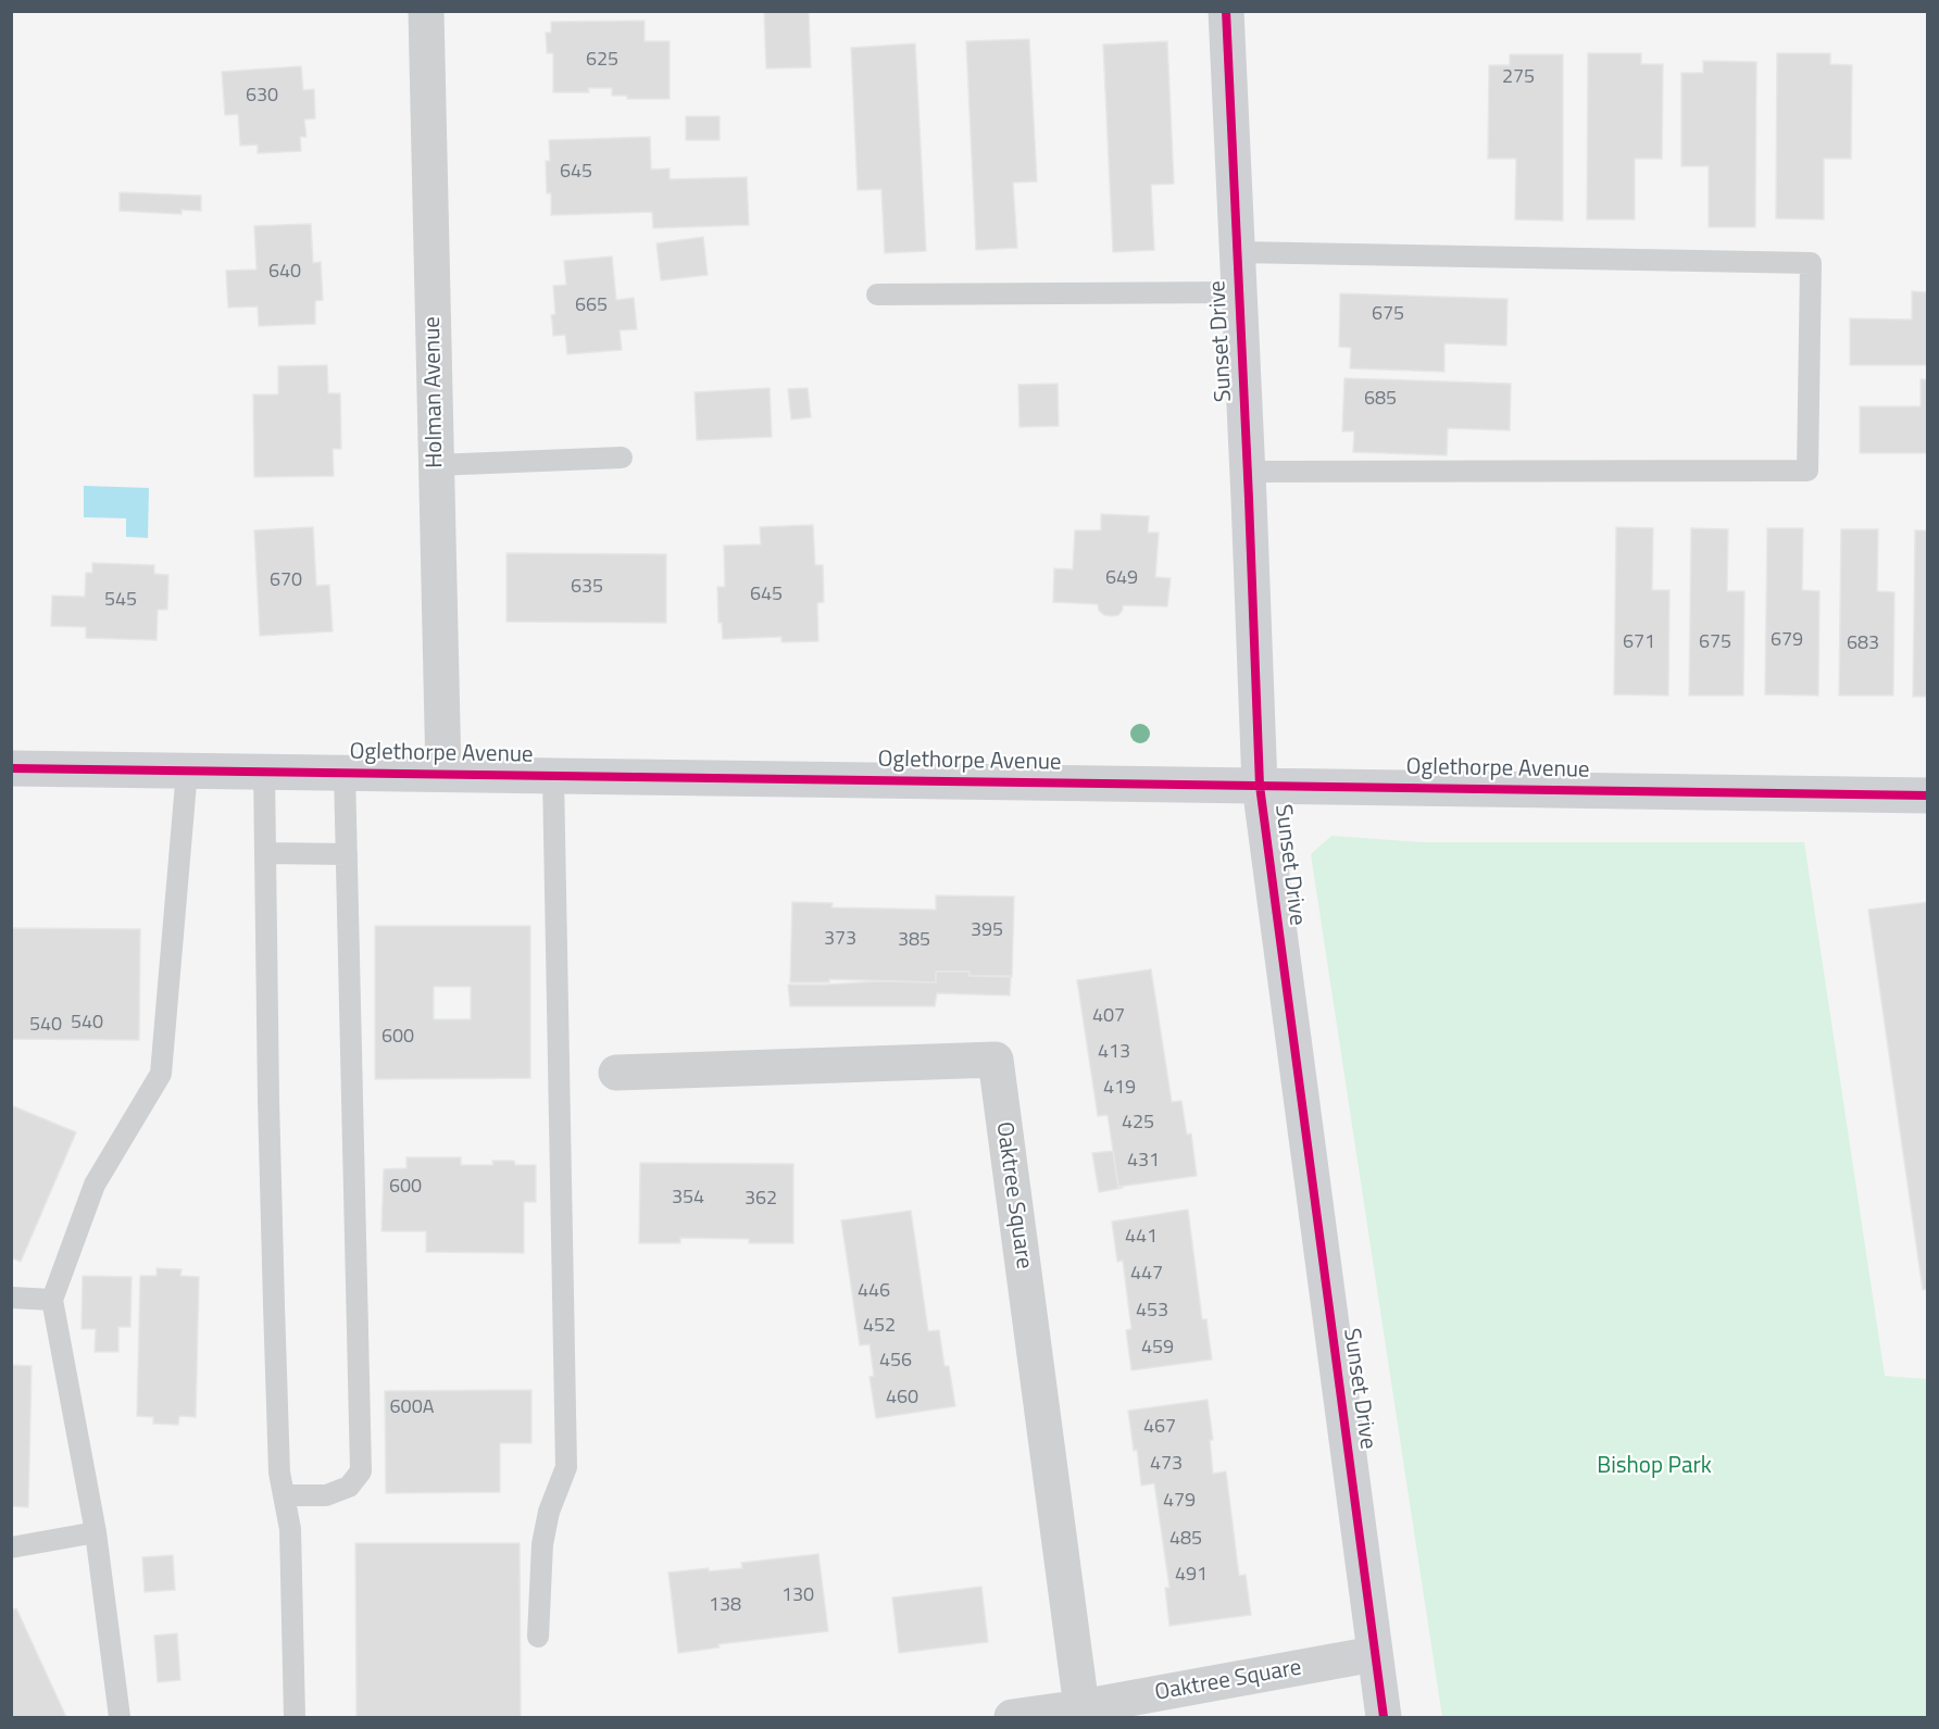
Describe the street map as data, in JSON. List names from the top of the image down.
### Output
{
  "streets": {
    "main road": ["Sunset Drive", "Oglethorpe Avenue"],
    "street": ["Holman Avenue", "Oaktree Square"]
  },
  "crossings": [
    ["Sunset Drive", "Oglethorpe Avenue"],
    ["Sunset Drive", "Oaktree Square"],
    ["Holman Avenue", "Oglethorpe Avenue"]
  ],
  "parks": ["Bishop Park"],
  "house_numbers": [
    "625",
    "275",
    "630",
    "645",
    "640",
    "665",
    "675",
    "685",
    "649",
    "670",
    "635",
    "645",
    "545",
    "679",
    "671",
    "675",
    "683",
    "395",
    "373",
    "385",
    "407",
    "540",
    "540",
    "600",
    "413",
    "419",
    "425",
    "431",
    "600",
    "354",
    "362",
    "441",
    "447",
    "446",
    "453",
    "452",
    "459",
    "456",
    "460",
    "600A",
    "467",
    "473",
    "479",
    "485",
    "491",
    "130",
    "138"
  ]
}
